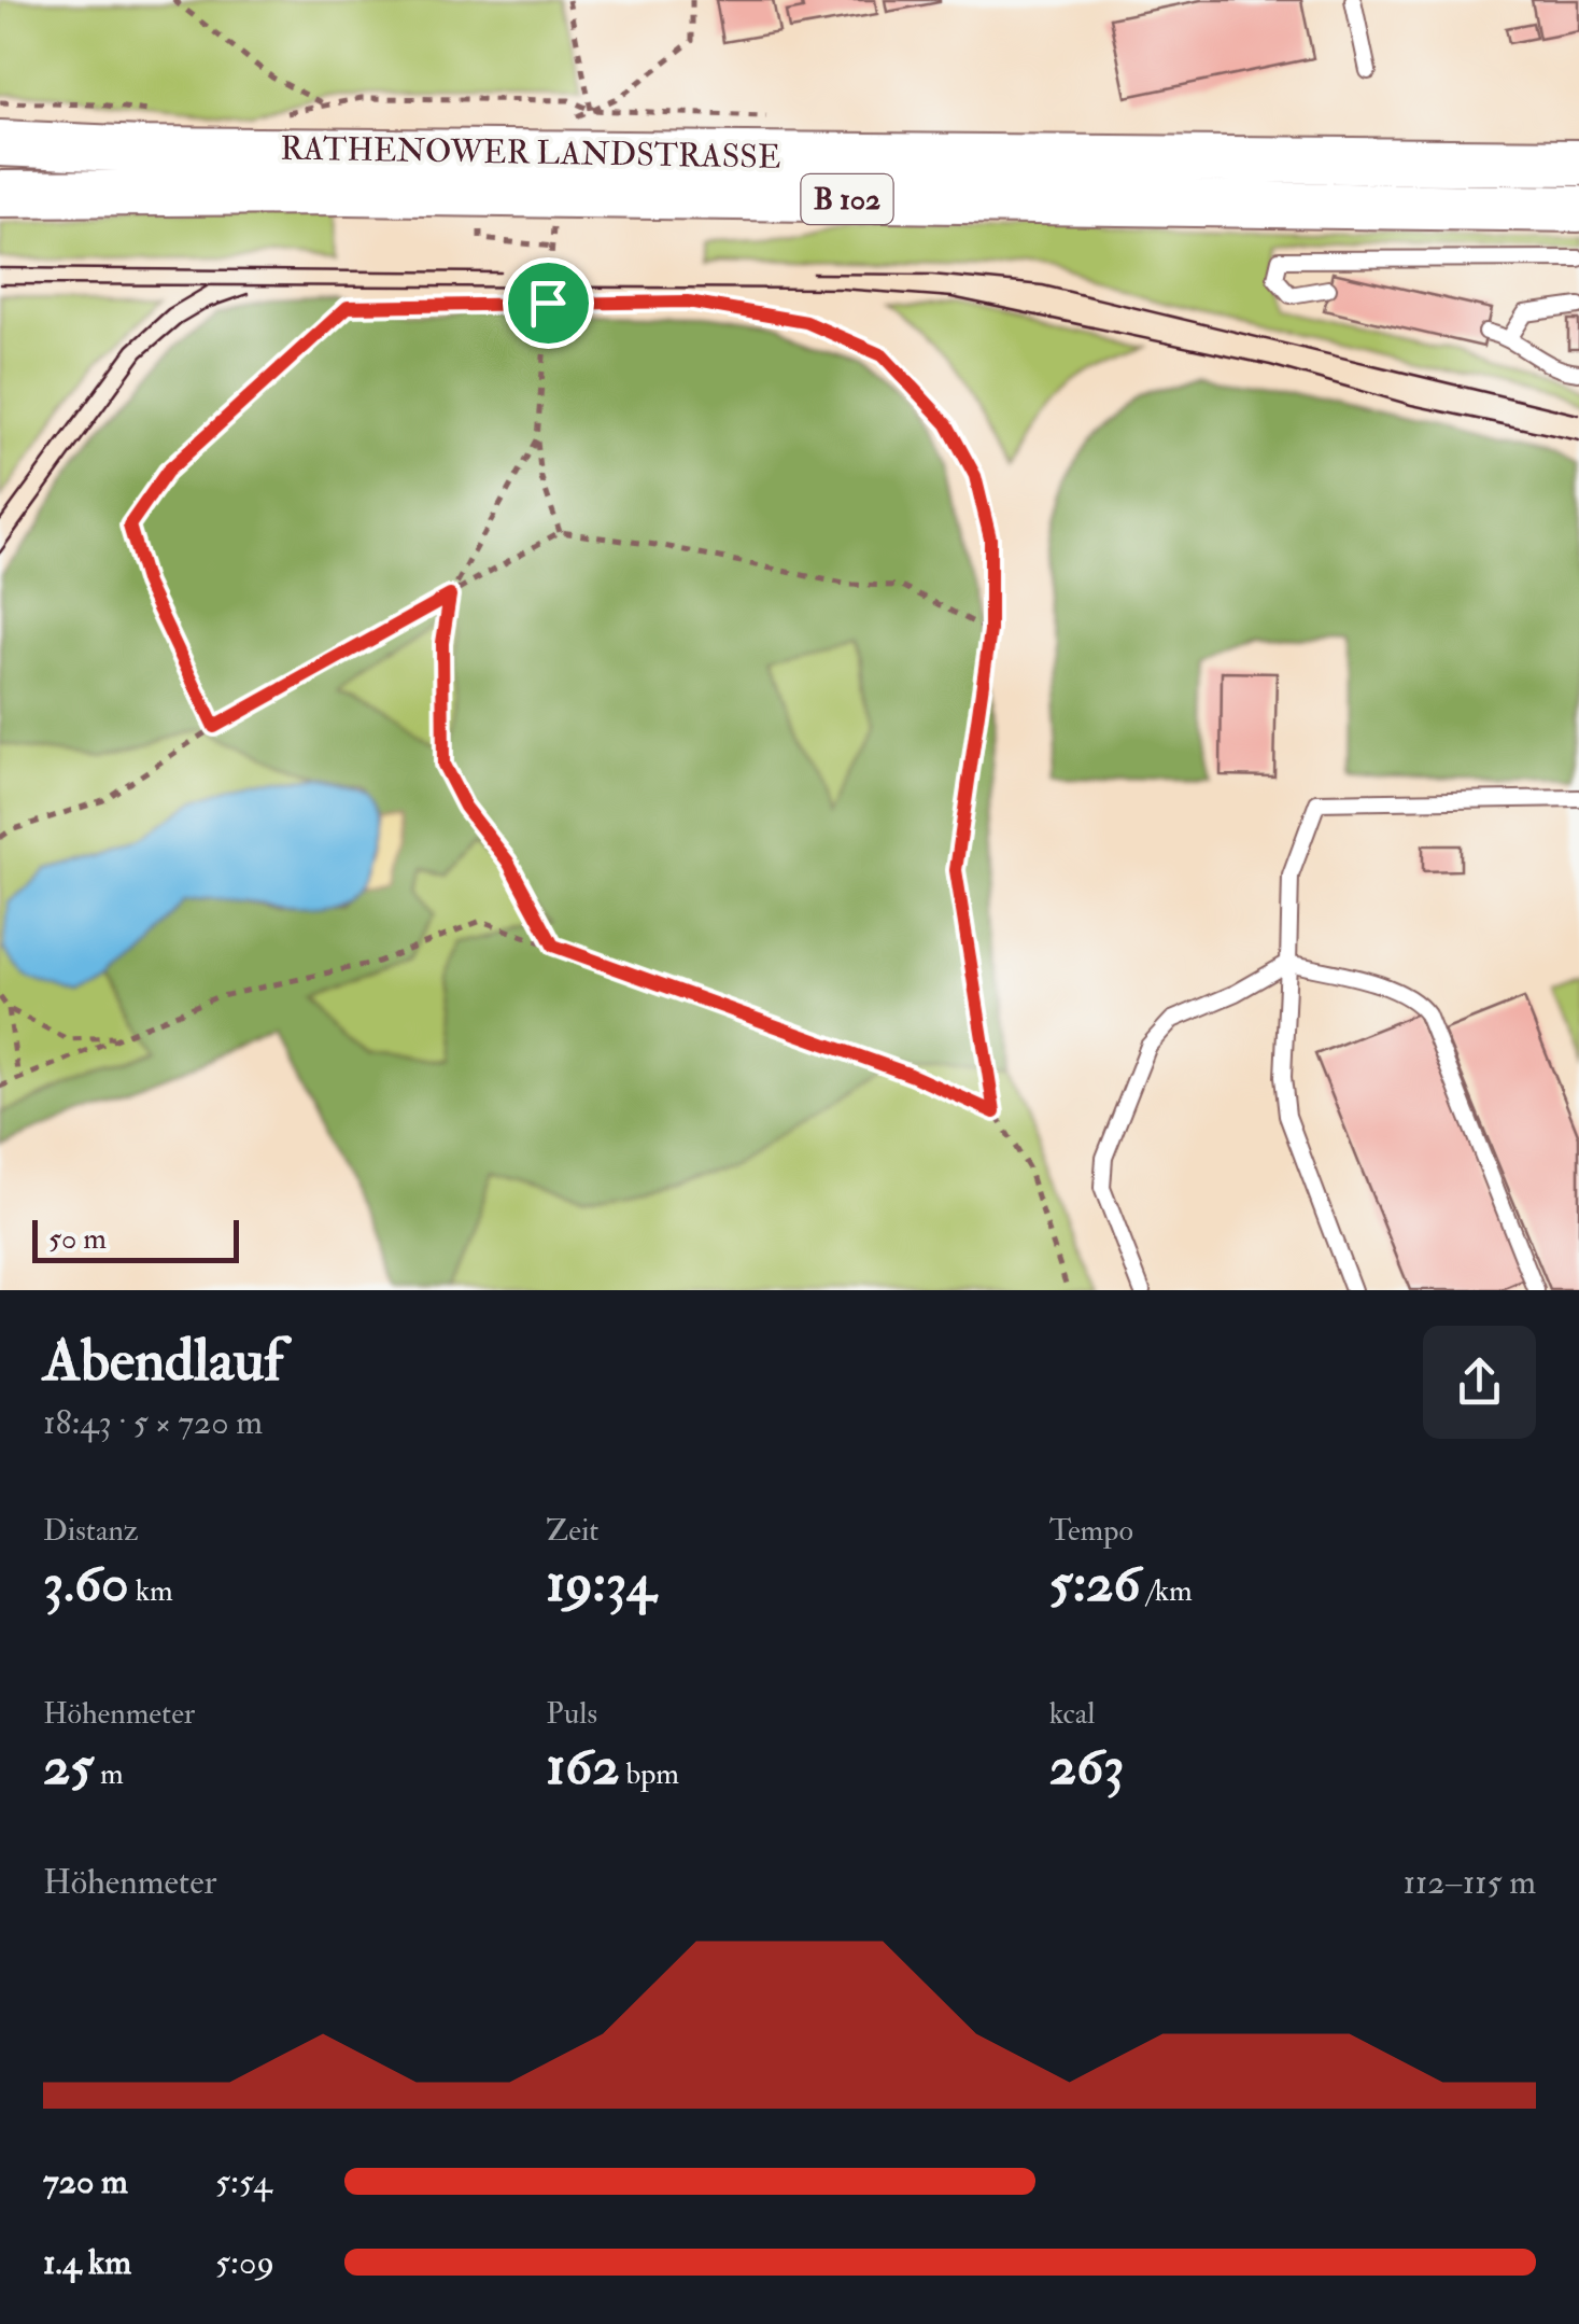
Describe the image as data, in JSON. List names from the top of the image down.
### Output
{
  "streets": {
    "main road": ["RATHENOWER LANDSTRASSE", "B 102"]
  },
  "scale_bar": "50 m",
  "page": {
    "scale": "50 m",
    "heading": ["Abendlauf", "18:43 · 5 × 720 m"],
    "stats": [
      ["Distanz", "3.60 km"],
      ["Zeit", "19:34"],
      ["Tempo", "5:26 /km"],
      ["Höhenmeter", "25 m"],
      ["Puls", "162 bpm"],
      ["kcal", "263"]
    ],
    "chart": ["Höhenmeter", "112–115 m"],
    "list": [
      {
        "name": "720 m",
        "note": "5:54"
      },
      {
        "name": "1.4 km",
        "note": "5:09"
      }
    ]
  }
}
